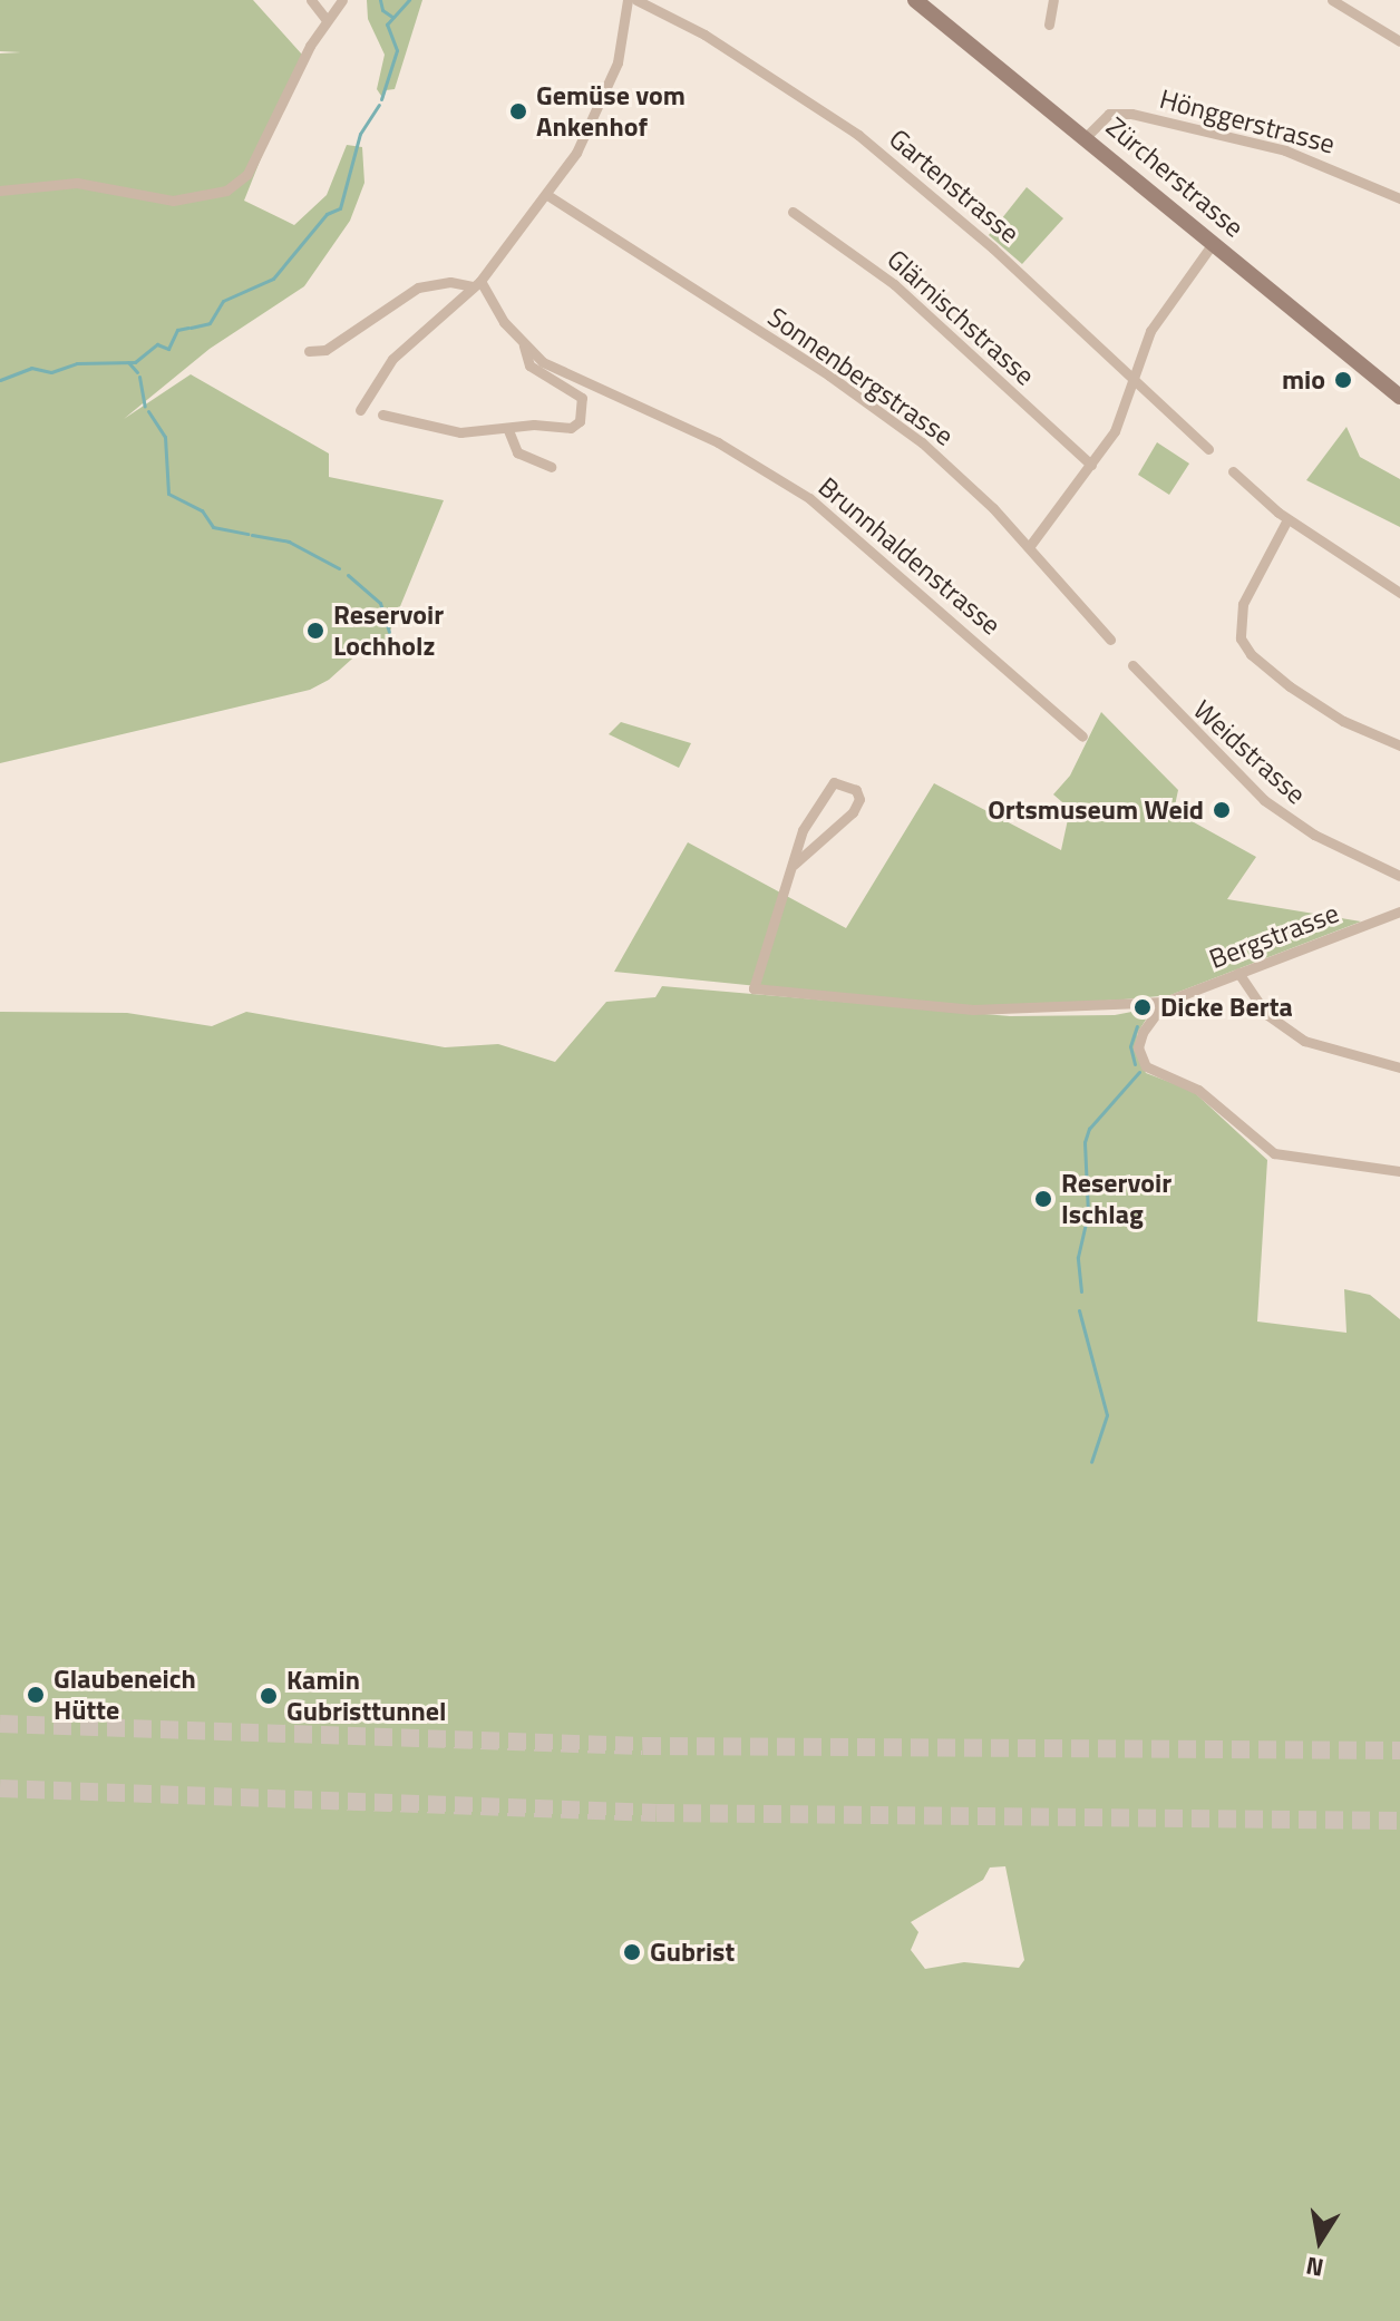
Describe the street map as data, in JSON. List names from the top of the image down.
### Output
{
  "streets": {
    "main road": ["Zürcherstrasse"],
    "street": [
      "Hönggerstrasse",
      "Gartenstrasse",
      "Glärnischstrasse",
      "Sonnenbergstrasse",
      "Brunnhaldenstrasse",
      "Weidstrasse",
      "Bergstrasse"
    ]
  },
  "crossings": [
    ["Hönggerstrasse", "Zürcherstrasse"]
  ],
  "places": [
    "Gemüse vom Ankenhof",
    "mio",
    "Reservoir Lochholz",
    "Ortsmuseum Weid",
    "Dicke Berta",
    "Reservoir Ischlag",
    "Glaubeneich Hütte",
    "Kamin Gubristtunnel",
    "Gubrist"
  ],
  "north": "bottom"
}
